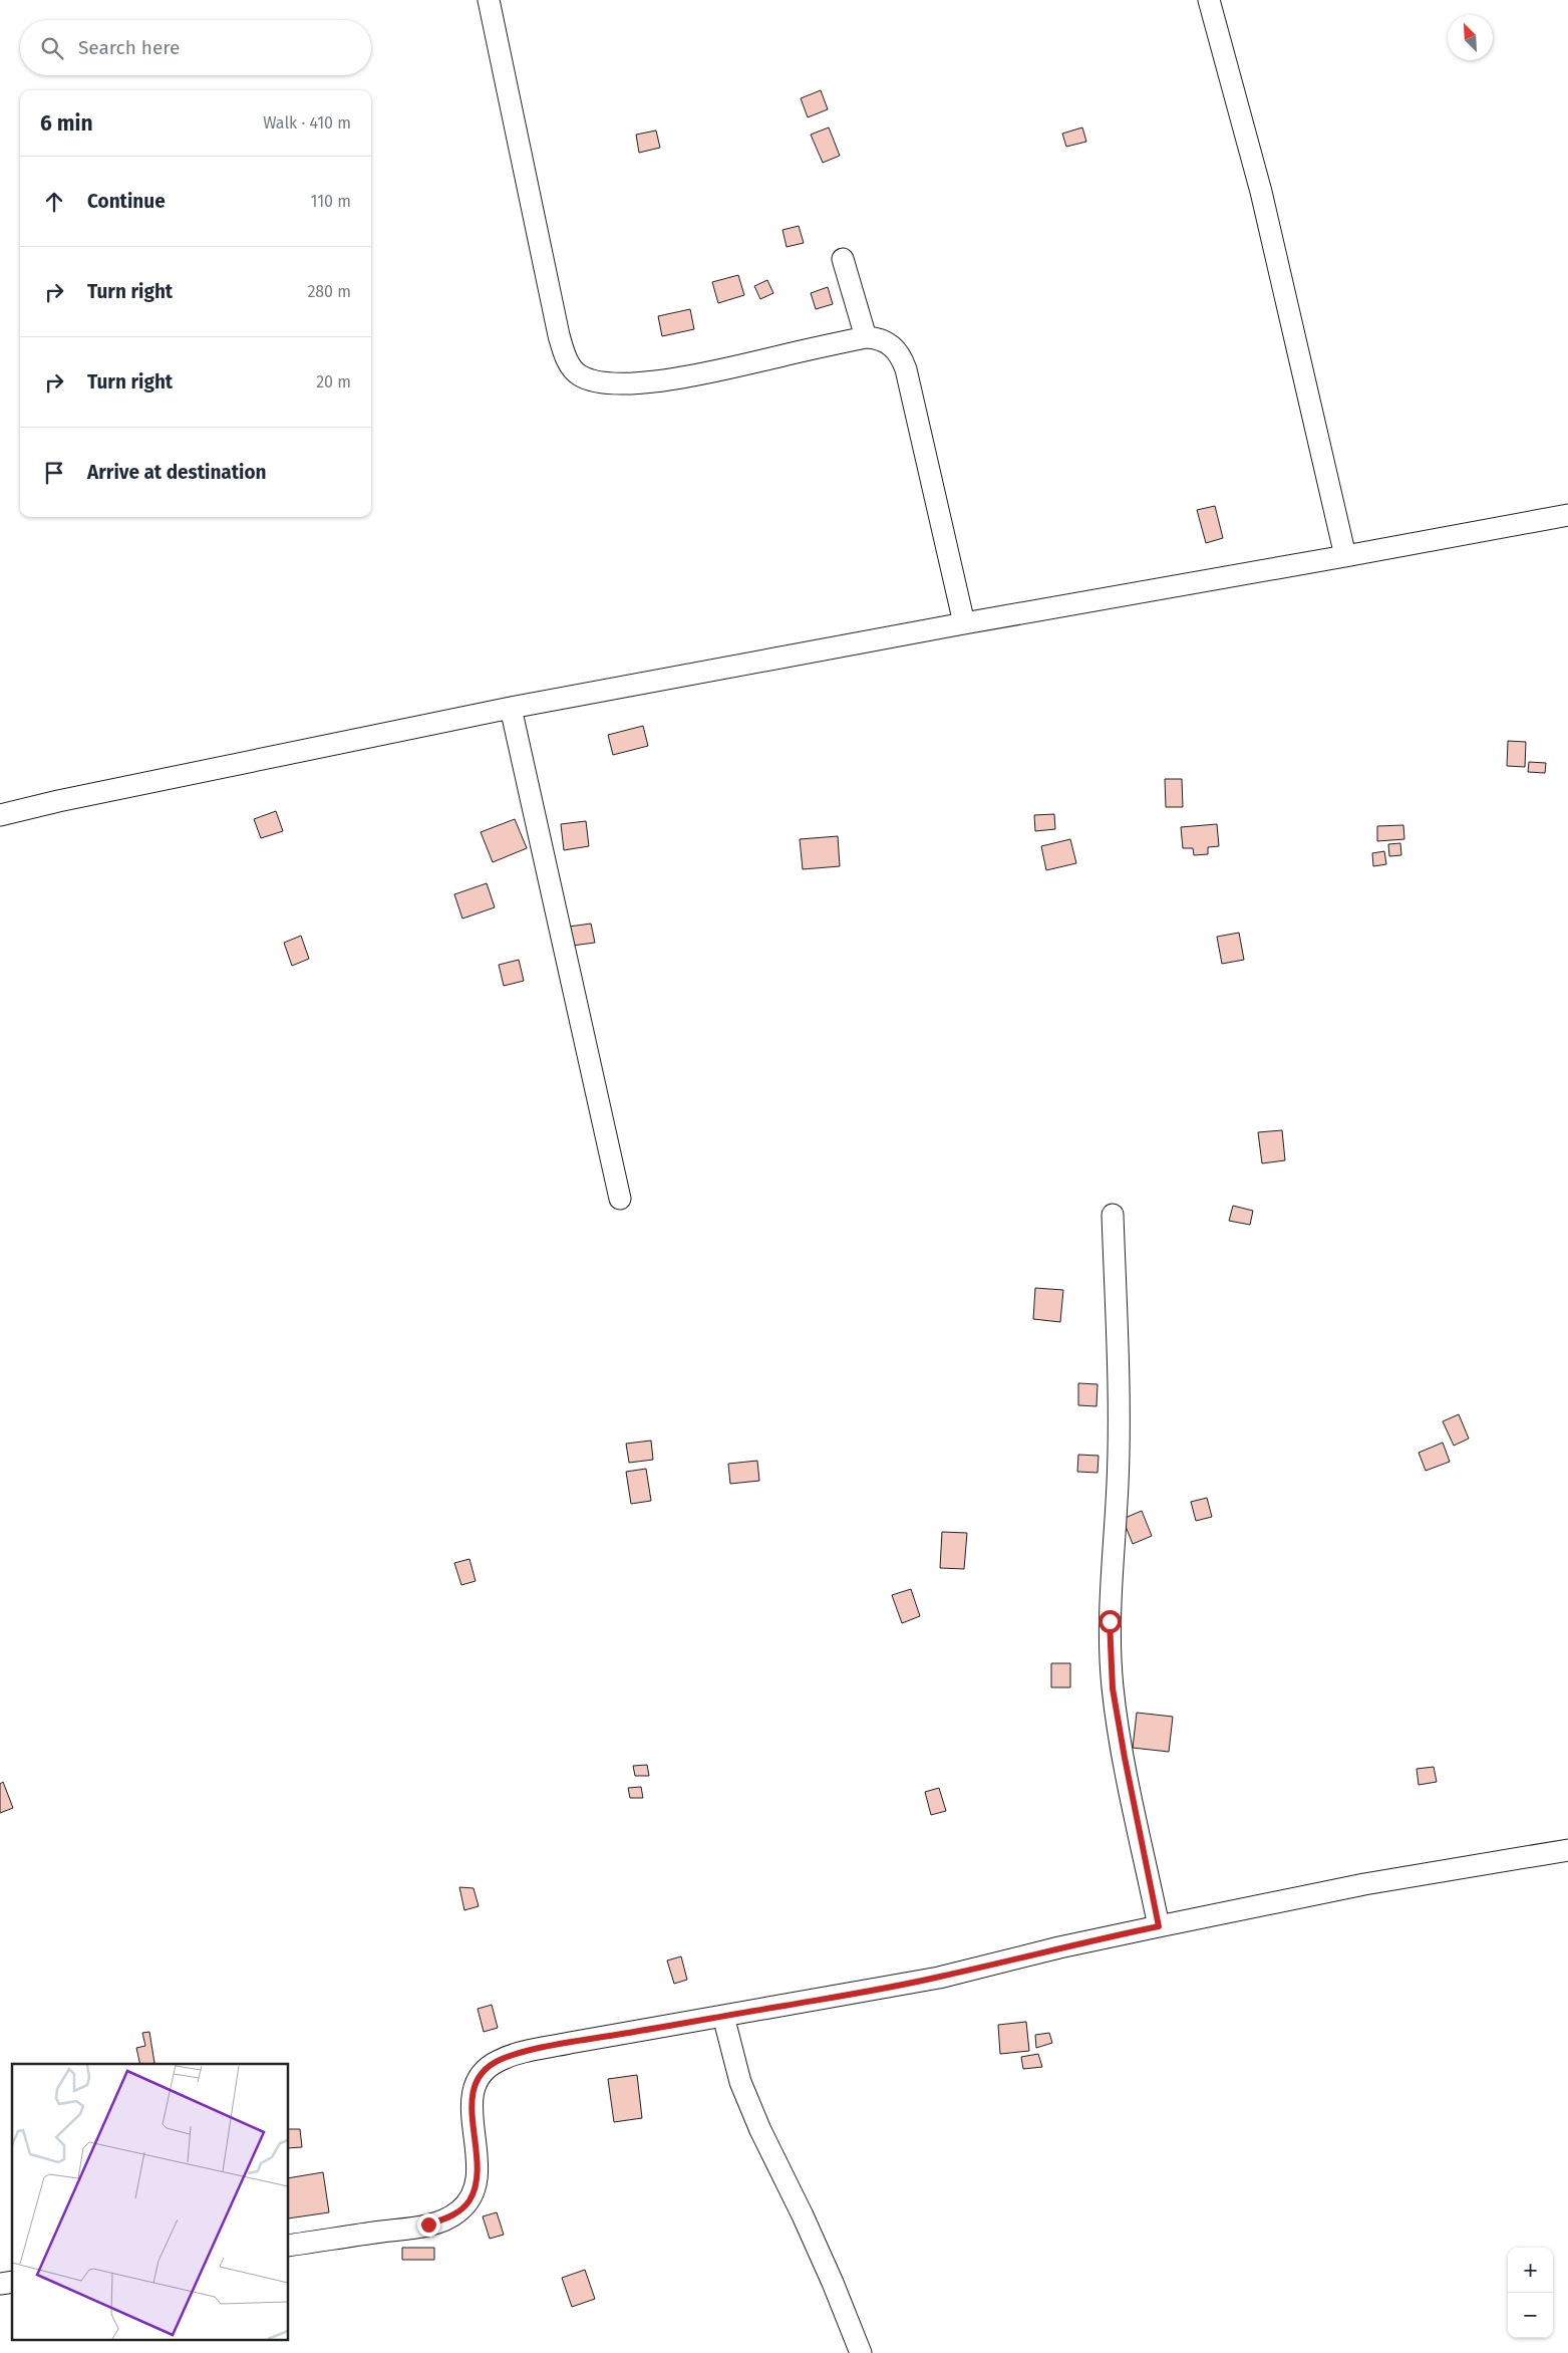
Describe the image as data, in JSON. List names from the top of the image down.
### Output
{
  "north": "top left",
  "page": {
    "search": "Search here",
    "heading": ["6 min", "Walk · 410 m"],
    "list": [
      ["Continue", "110 m"],
      ["Turn right", "280 m"],
      ["Turn right", "20 m"],
      "Arrive at destination"
    ],
    "map_buttons": ["+", "−"]
  }
}
